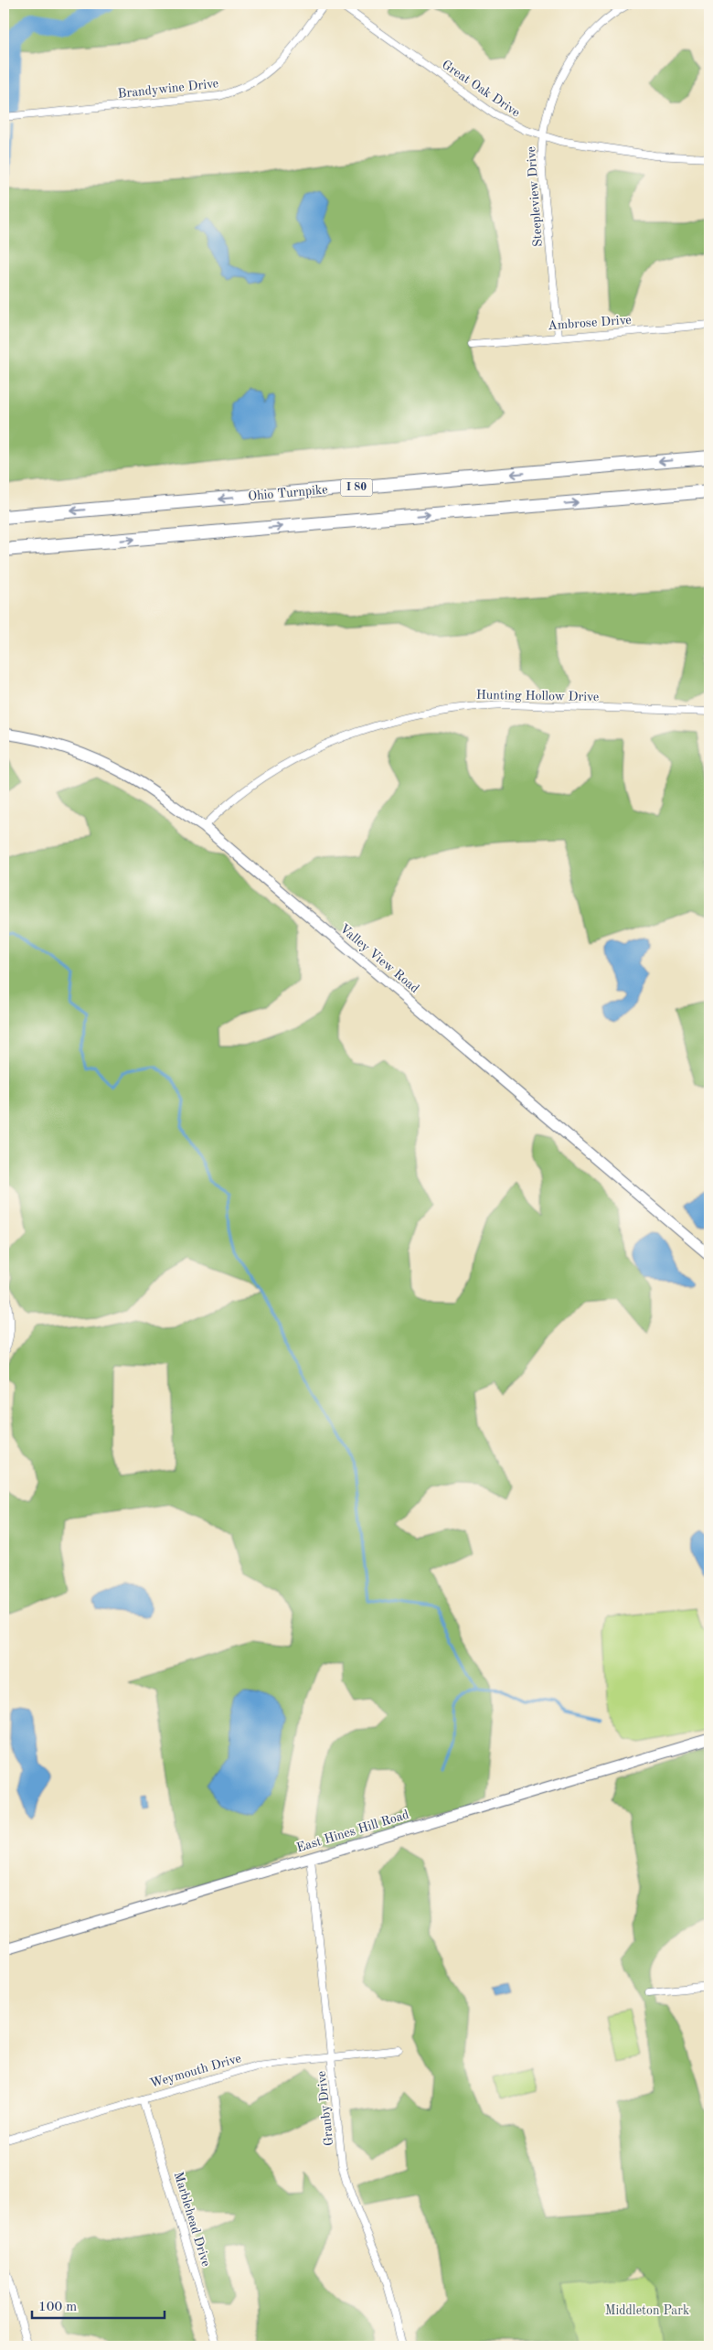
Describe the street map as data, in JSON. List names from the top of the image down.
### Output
{
  "streets": {
    "highway": ["I 80", "Ohio Turnpike"],
    "main road": ["Valley View Road", "East Hines Hill Road"],
    "street": [
      "Brandywine Drive",
      "Great Oak Drive",
      "Steepleview Drive",
      "Ambrose Drive",
      "Hunting Hollow Drive",
      "Weymouth Drive",
      "Granby Drive",
      "Marblehead Drive"
    ]
  },
  "crossings": [
    ["Great Oak Drive", "Steepleview Drive"],
    ["Steepleview Drive", "Ambrose Drive"],
    ["Hunting Hollow Drive", "Valley View Road"],
    ["East Hines Hill Road", "Granby Drive"],
    ["Weymouth Drive", "Granby Drive"],
    ["Weymouth Drive", "Marblehead Drive"]
  ],
  "parks": ["Middleton Park"],
  "scale_bar": "100 m"
}
